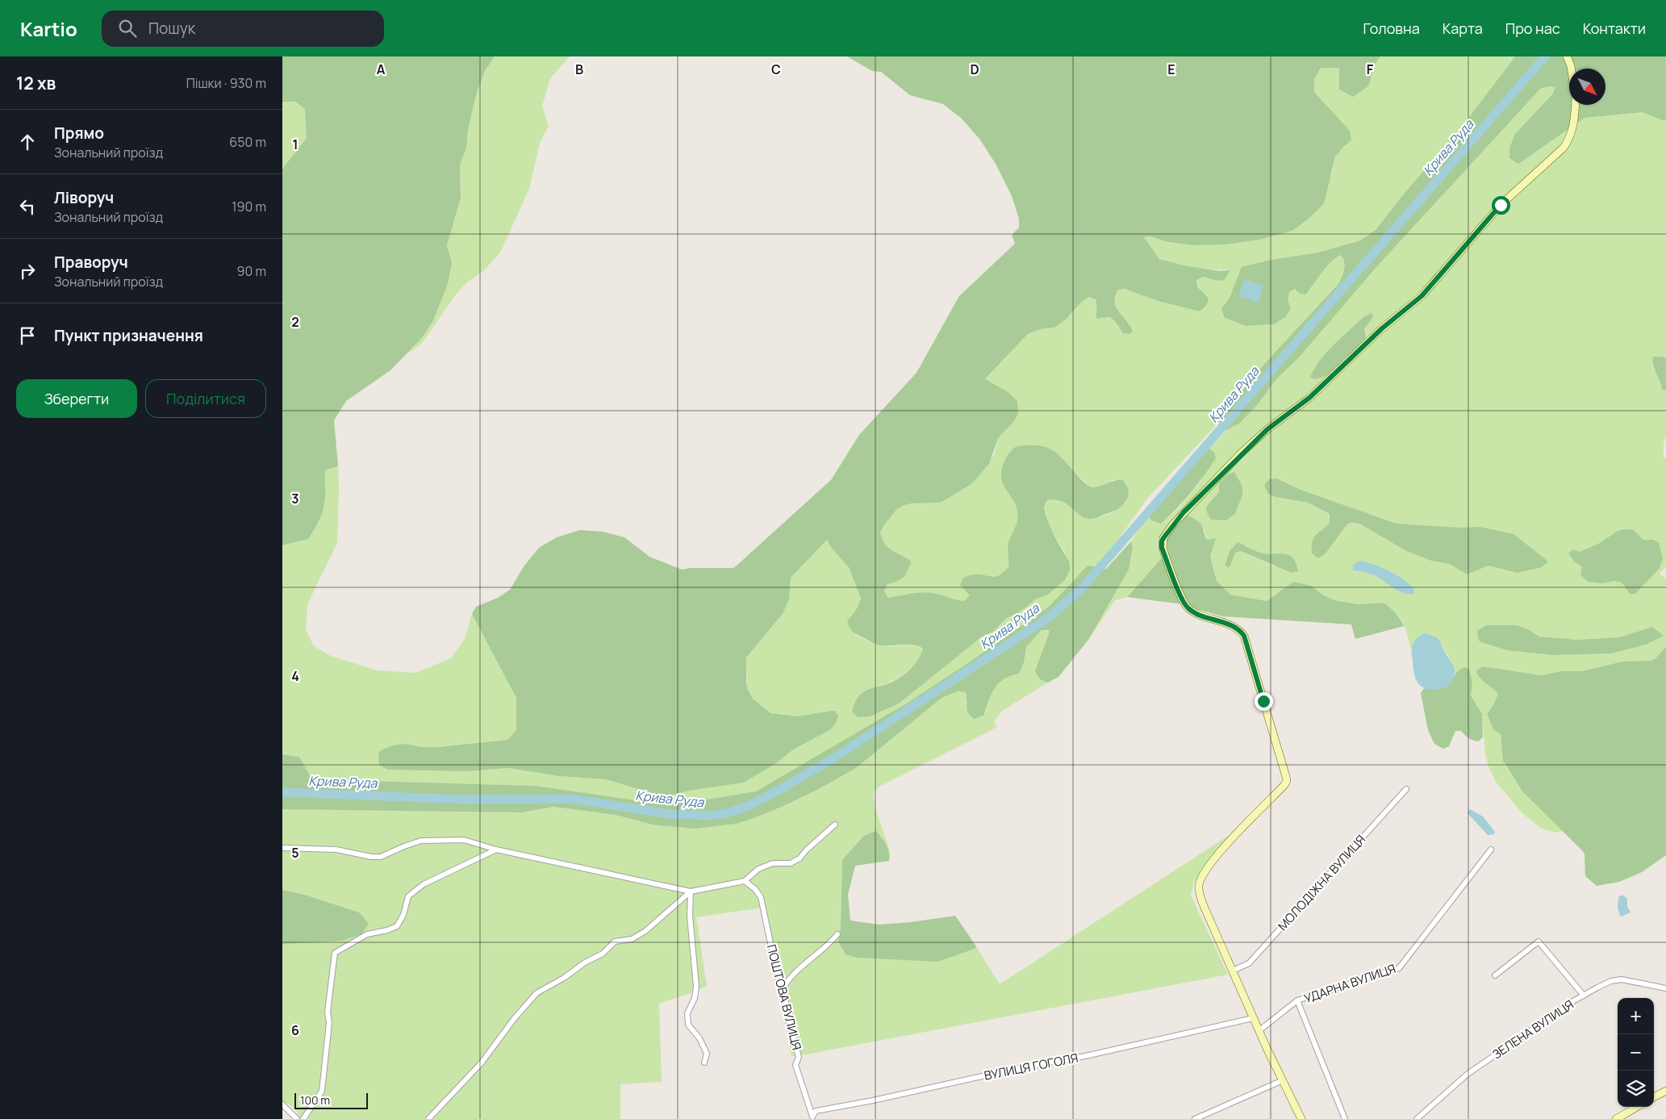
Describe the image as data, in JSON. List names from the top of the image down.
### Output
{
  "streets": {
    "street": [
      "МОЛОДІЖНА ВУЛИЦЯ",
      "УДАРНА ВУЛИЦЯ",
      "ПОШТОВА ВУЛИЦЯ",
      "ЗЕЛЕНА ВУЛИЦЯ",
      "ВУЛИЦЯ ГОГОЛЯ"
    ]
  },
  "crossings": [
    ["ПОШТОВА ВУЛИЦЯ", "ВУЛИЦЯ ГОГОЛЯ"]
  ],
  "water": ["Крива Руда"],
  "scale_bar": "100 m",
  "north": "bottom right",
  "page": {
    "header": "Kartio",
    "search": "Пошук",
    "nav": [
      "Головна",
      "Карта",
      "Про нас",
      "Контакти"
    ],
    "heading": ["12 хв", "Пішки · 930 m"],
    "list": [
      ["Прямо", "Зональний проїзд", "650 m"],
      ["Ліворуч", "Зональний проїзд", "190 m"],
      ["Праворуч", "Зональний проїзд", "90 m"],
      "Пункт призначення"
    ],
    "buttons": ["Зберегти", "Поділитися"],
    "map_buttons": ["+", "−"],
    "scale": "100 m"
  },
  "grid": {
    "columns": [
      "A",
      "B",
      "C",
      "D",
      "E",
      "F"
    ],
    "rows": [
      "1",
      "2",
      "3",
      "4",
      "5",
      "6"
    ]
  }
}
